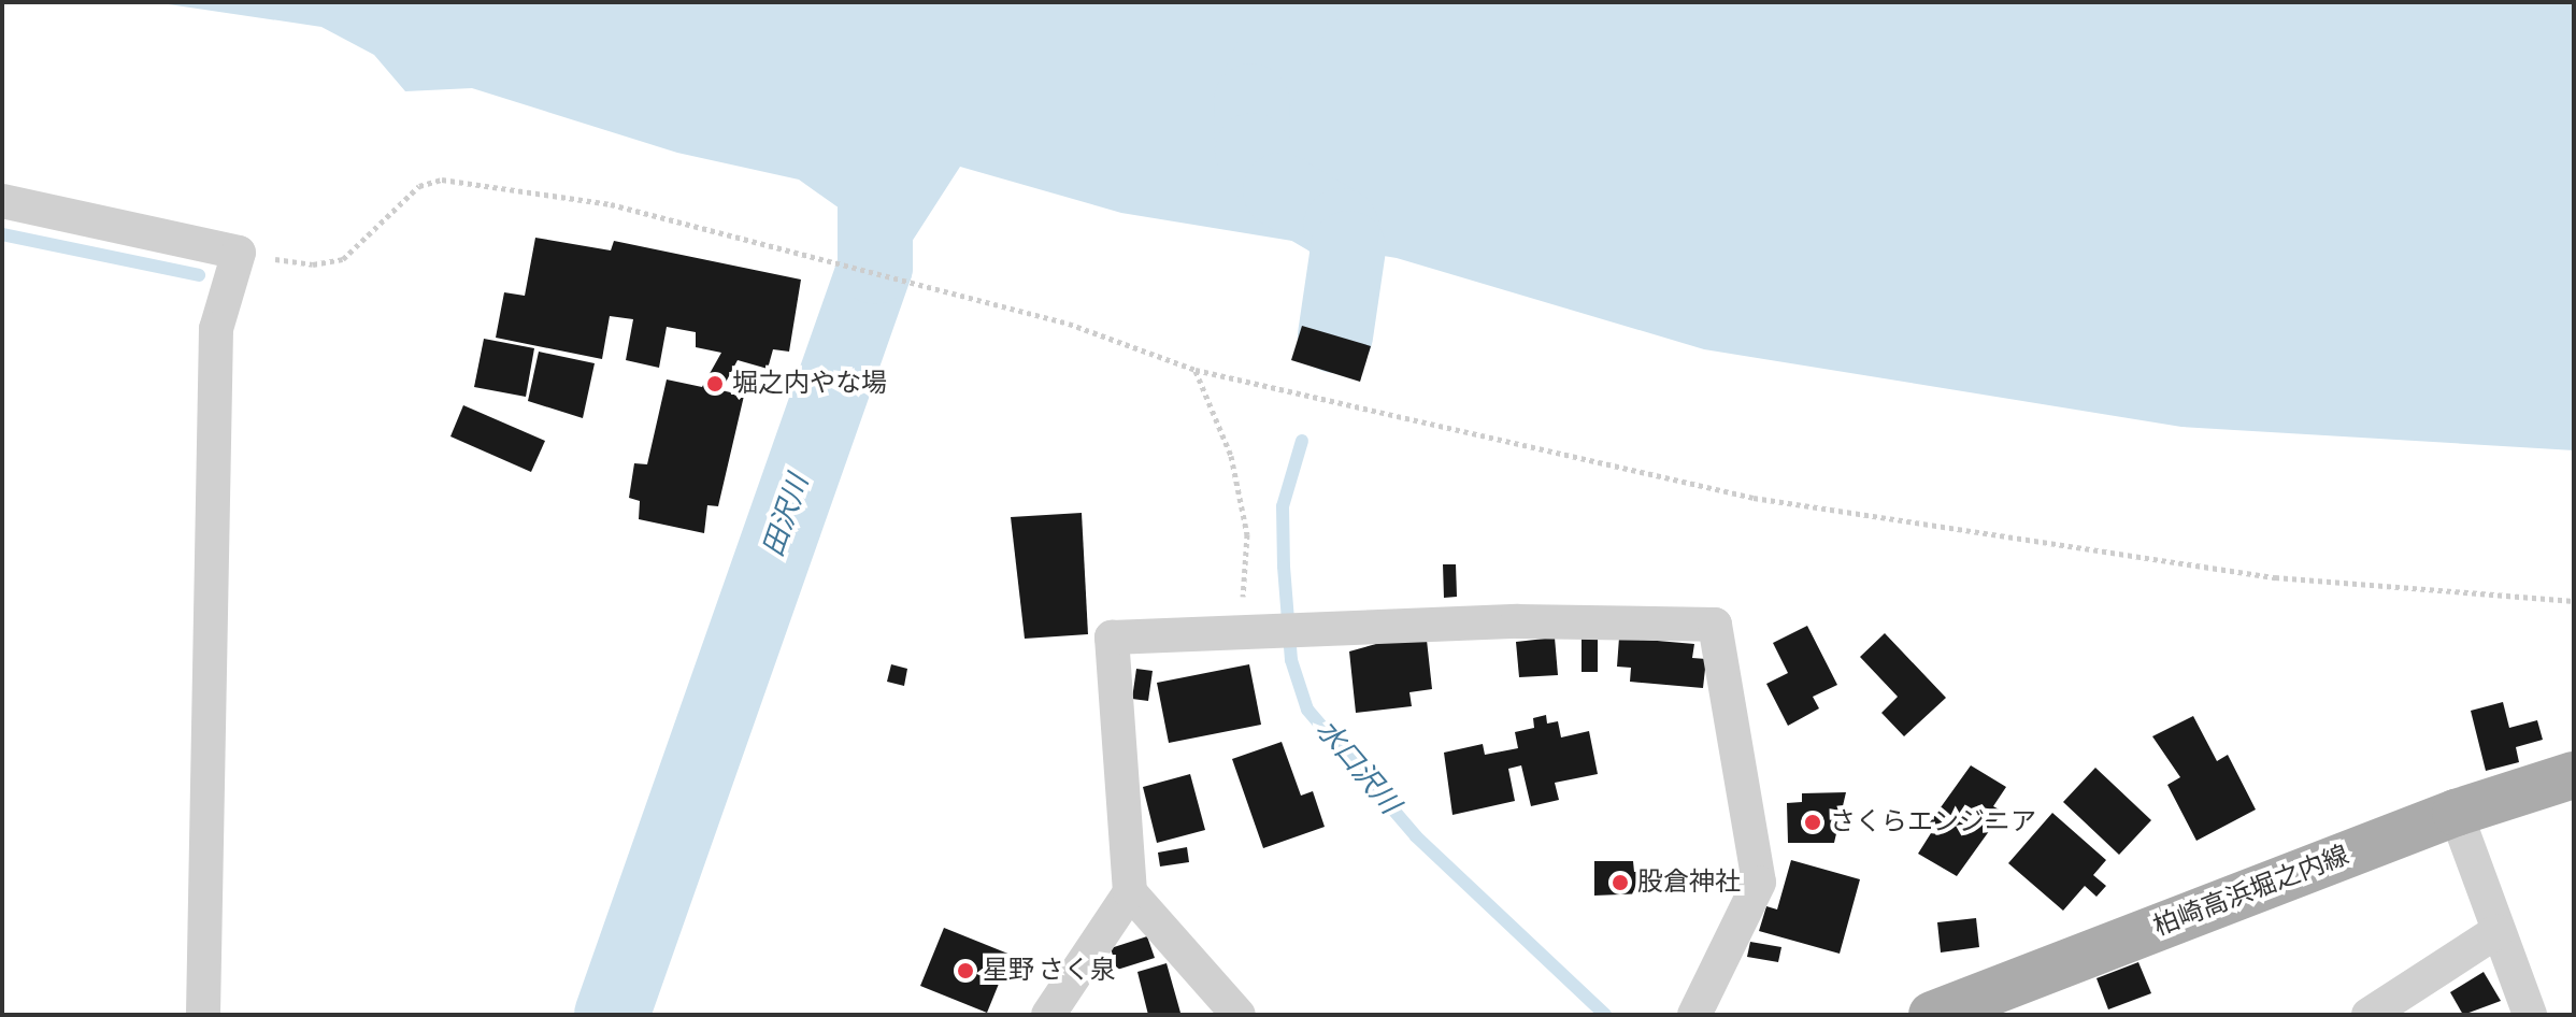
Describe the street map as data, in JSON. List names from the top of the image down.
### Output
{
  "streets": {
    "main road": ["柏崎高浜堀之内線"]
  },
  "water": ["田沢川", "水口沢川"],
  "places": [
    "堀之内やな場",
    "さくらエンジニア",
    "股倉神社",
    "星野 さく泉"
  ]
}
